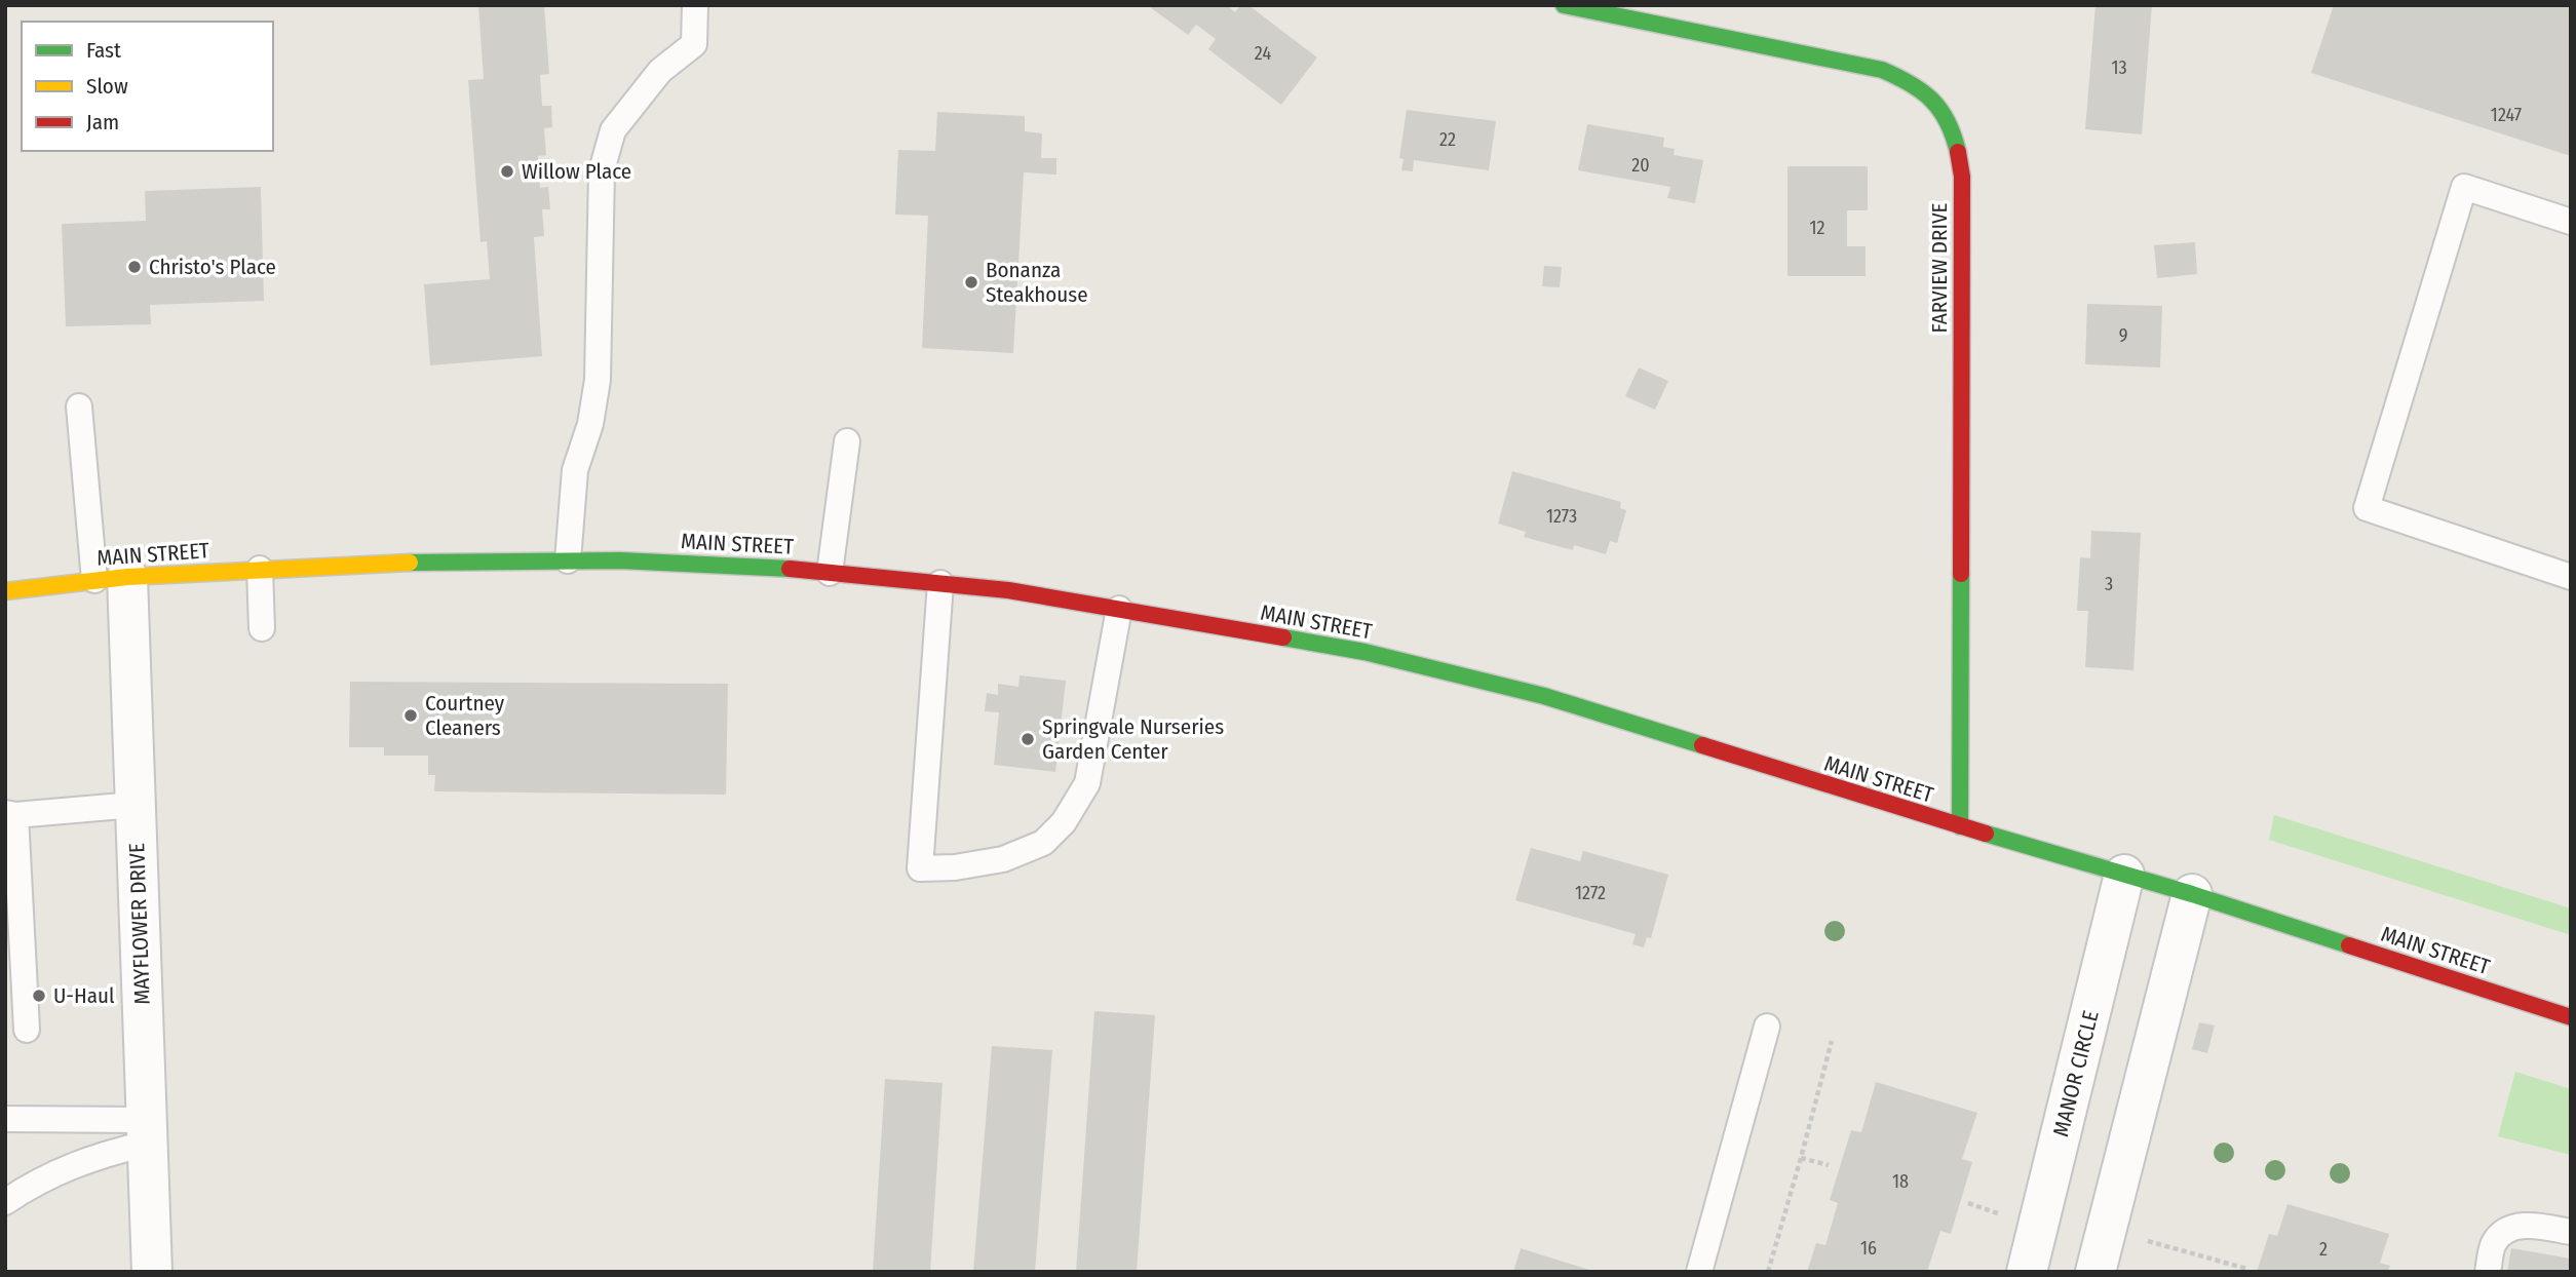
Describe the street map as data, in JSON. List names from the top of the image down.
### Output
{
  "streets": {
    "main road": ["FARVIEW DRIVE", "MAIN STREET"],
    "street": ["MAYFLOWER DRIVE", "MANOR CIRCLE"]
  },
  "crossings": [
    ["FARVIEW DRIVE", "MAIN STREET"],
    ["MAIN STREET", "MAYFLOWER DRIVE"],
    ["MAIN STREET", "MANOR CIRCLE"]
  ],
  "places": [
    "Willow Place",
    "Christo's Place",
    "Bonanza Steakhouse",
    "Courtney Cleaners",
    "Springvale Nurseries Garden Center",
    "U-Haul"
  ],
  "house_numbers": [
    "24",
    "13",
    "1247",
    "22",
    "20",
    "12",
    "9",
    "1273",
    "3",
    "1272",
    "18",
    "16",
    "2"
  ],
  "legend": ["Fast", "Slow", "Jam"]
}
